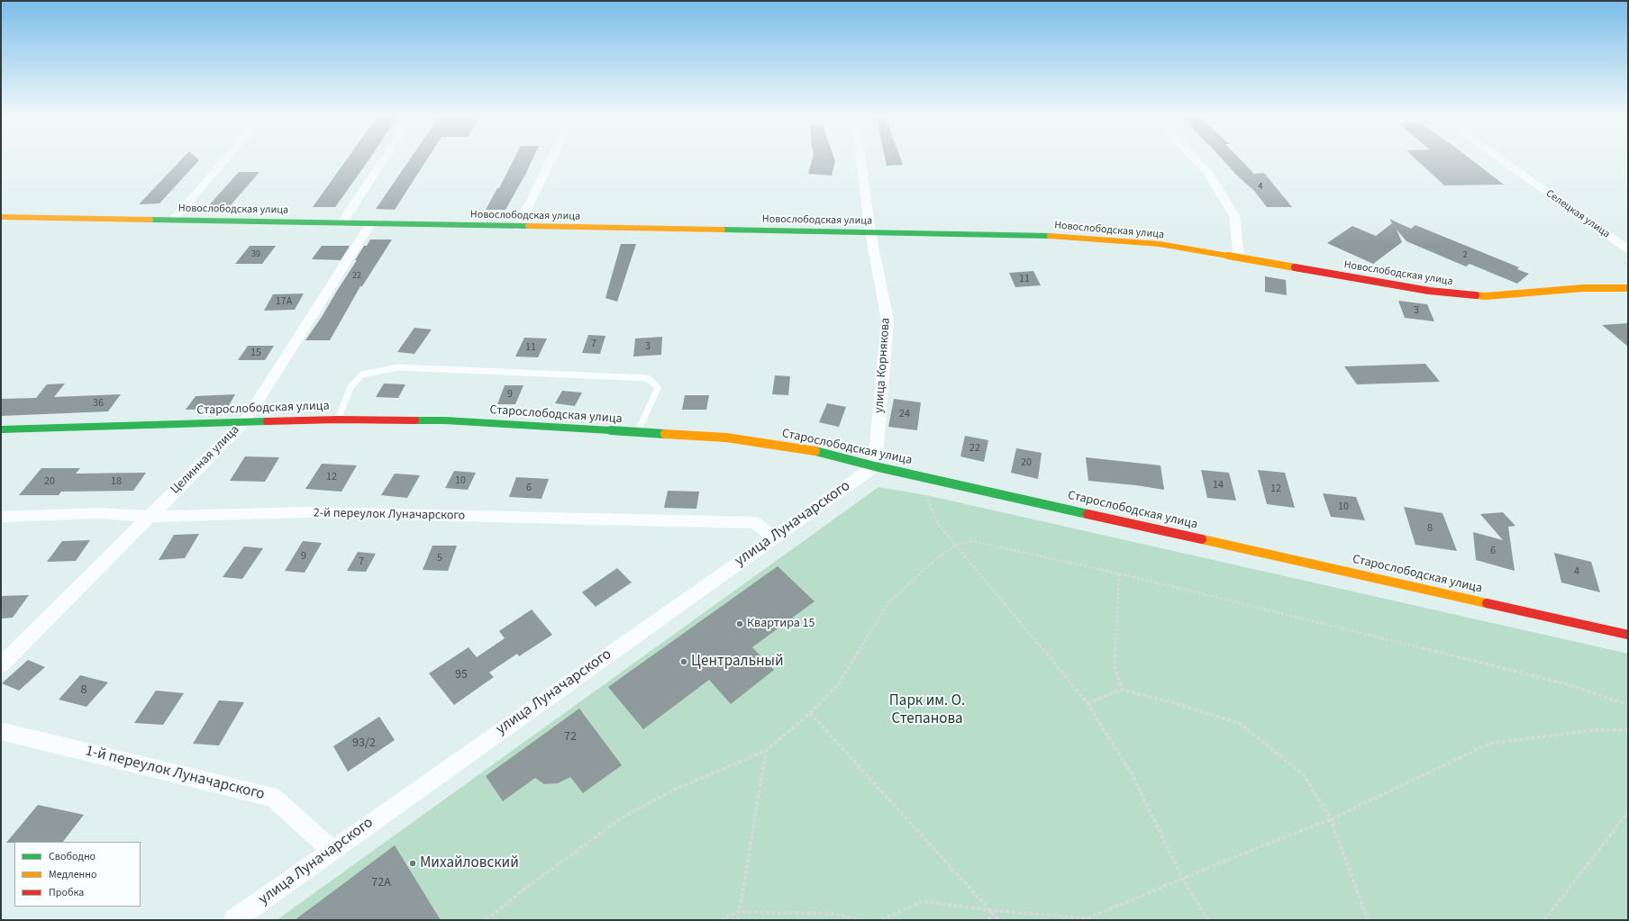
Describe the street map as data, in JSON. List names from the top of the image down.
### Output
{
  "streets": {
    "street": [
      "Новослободская улица",
      "Селецкая улица",
      "улица Корнякова",
      "Старослободская улица",
      "Целинная улица",
      "2-й переулок Луначарского",
      "улица Луначарского",
      "1-й переулок Луначарского"
    ]
  },
  "crossings": [
    ["Новослободская улица", "улица Корнякова"],
    ["Новослободская улица", "Целинная улица"],
    ["улица Корнякова", "Старослободская улица"],
    ["улица Корнякова", "улица Луначарского"],
    ["Старослободская улица", "Целинная улица"],
    ["Старослободская улица", "улица Луначарского"],
    ["Целинная улица", "2-й переулок Луначарского"],
    ["2-й переулок Луначарского", "улица Луначарского"],
    ["улица Луначарского", "1-й переулок Луначарского"]
  ],
  "parks": ["Парк им. О. Степанова"],
  "places": ["Квартира 15", "Центральный", "Михайловский"],
  "house_numbers": [
    "4",
    "39",
    "2",
    "22",
    "11",
    "17А",
    "3",
    "7",
    "3",
    "11",
    "15",
    "9",
    "36",
    "24",
    "22",
    "20",
    "12",
    "10",
    "20",
    "18",
    "14",
    "6",
    "12",
    "10",
    "8",
    "6",
    "9",
    "5",
    "7",
    "4",
    "95",
    "8",
    "72",
    "93/2",
    "72А"
  ],
  "legend": ["Свободно", "Медленно", "Пробка"]
}
